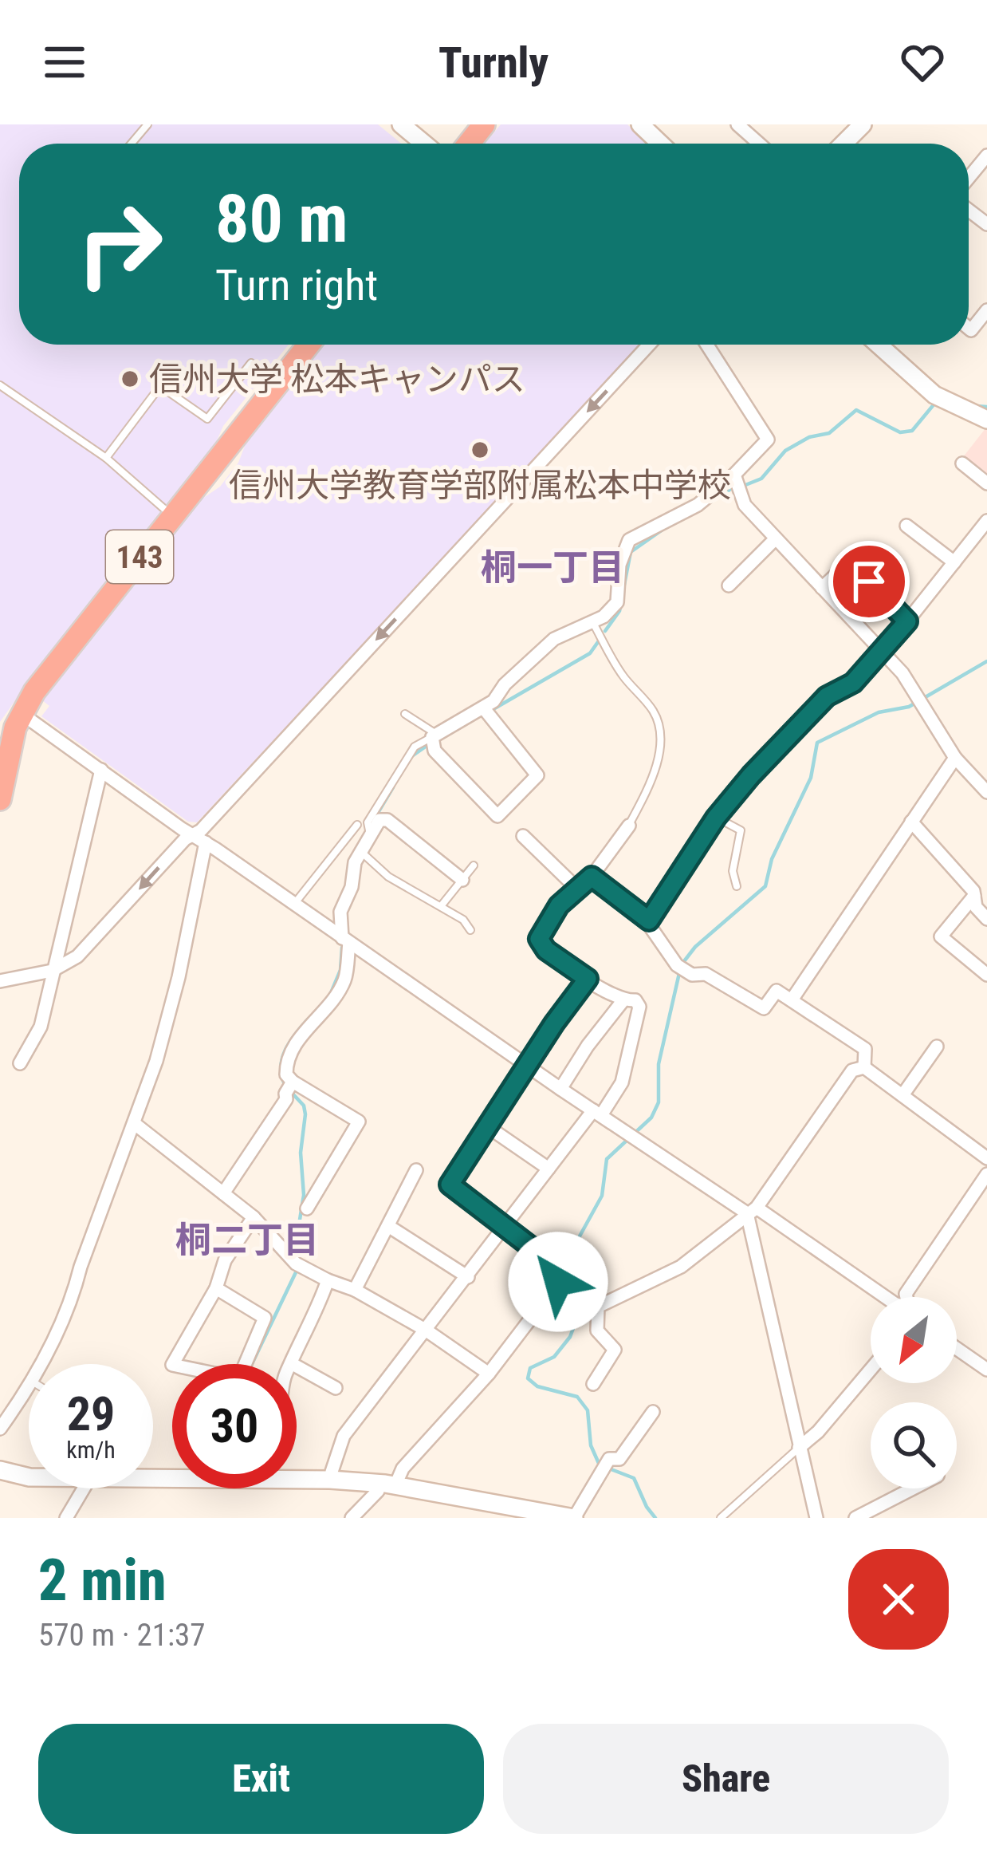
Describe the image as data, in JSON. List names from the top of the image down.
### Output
{
  "streets": {
    "highway": ["143"]
  },
  "districts": ["桐一丁目", "桐二丁目"],
  "places": ["信州大学 松本キャンパス", "信州大学教育学部附属松本中学校"],
  "north": "bottom left",
  "page": {
    "header": "Turnly",
    "turn": ["80 m", "Turn right"],
    "speed": "29 km/h",
    "limit": "30",
    "heading": ["2 min", "570 m · 21:37"],
    "buttons": ["Exit", "Share"]
  }
}
